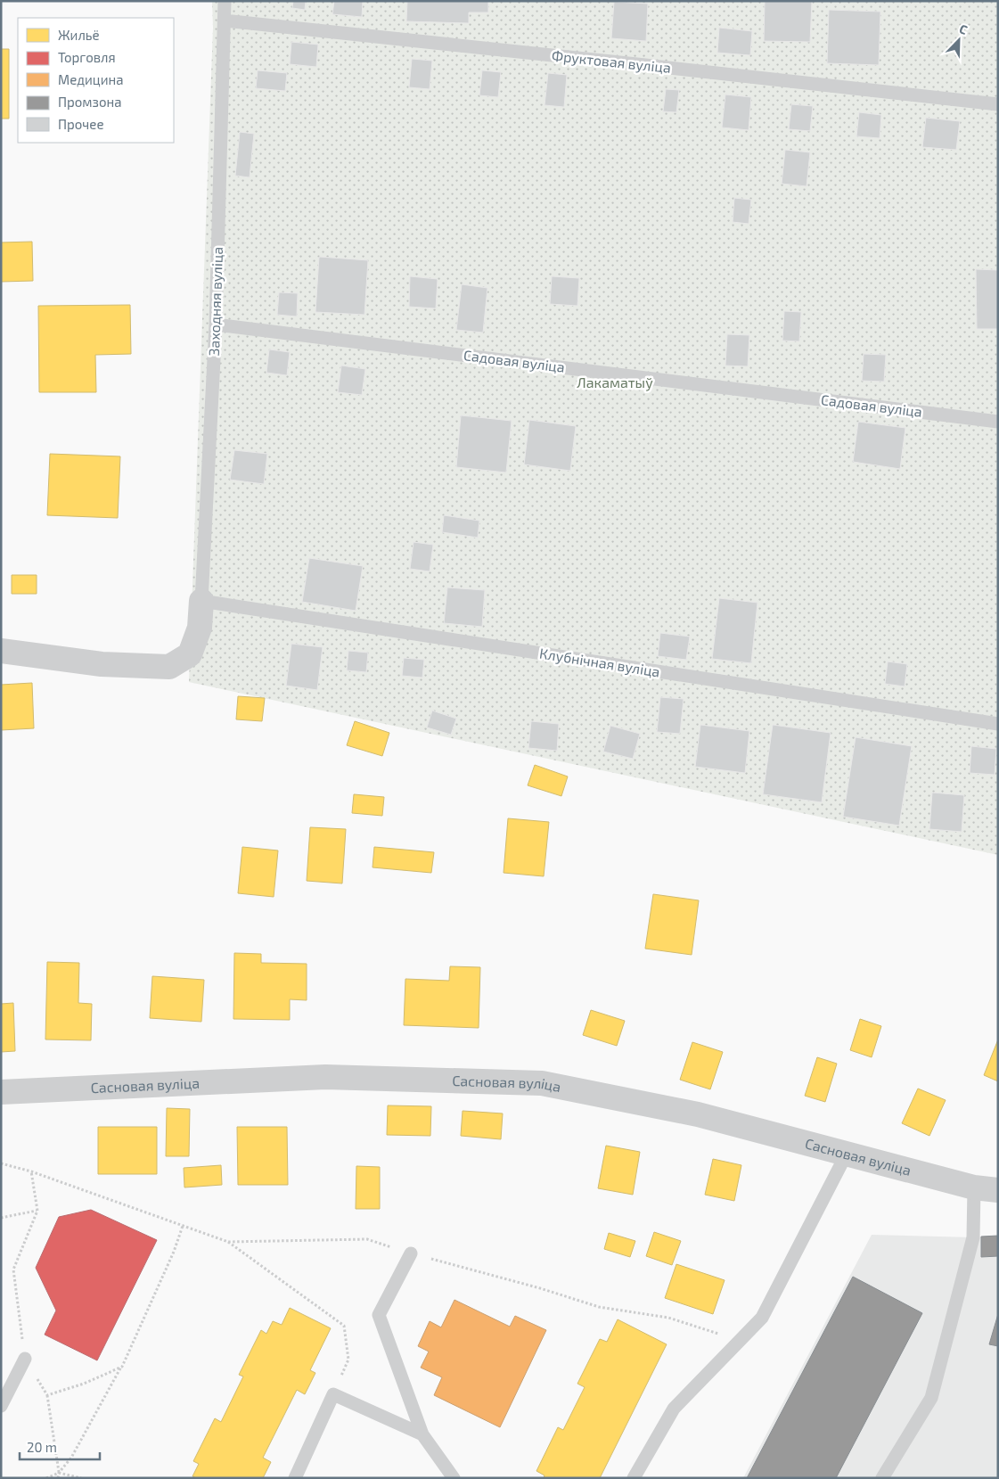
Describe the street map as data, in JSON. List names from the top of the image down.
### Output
{
  "streets": {
    "street": ["Сасновая вуліца"],
    "lane": [
      "Фруктовая вуліца",
      "Заходняя вуліца",
      "Садовая вуліца",
      "Клубнічная вуліца"
    ]
  },
  "crossings": [
    ["Фруктовая вуліца", "Заходняя вуліца"],
    ["Заходняя вуліца", "Садовая вуліца"],
    ["Заходняя вуліца", "Клубнічная вуліца"]
  ],
  "parks": ["Лакаматыў"],
  "legend": [
    "Жильё",
    "Торговля",
    "Медицина",
    "Промзона",
    "Прочее"
  ],
  "scale_bar": "20 m",
  "north": "top right"
}
